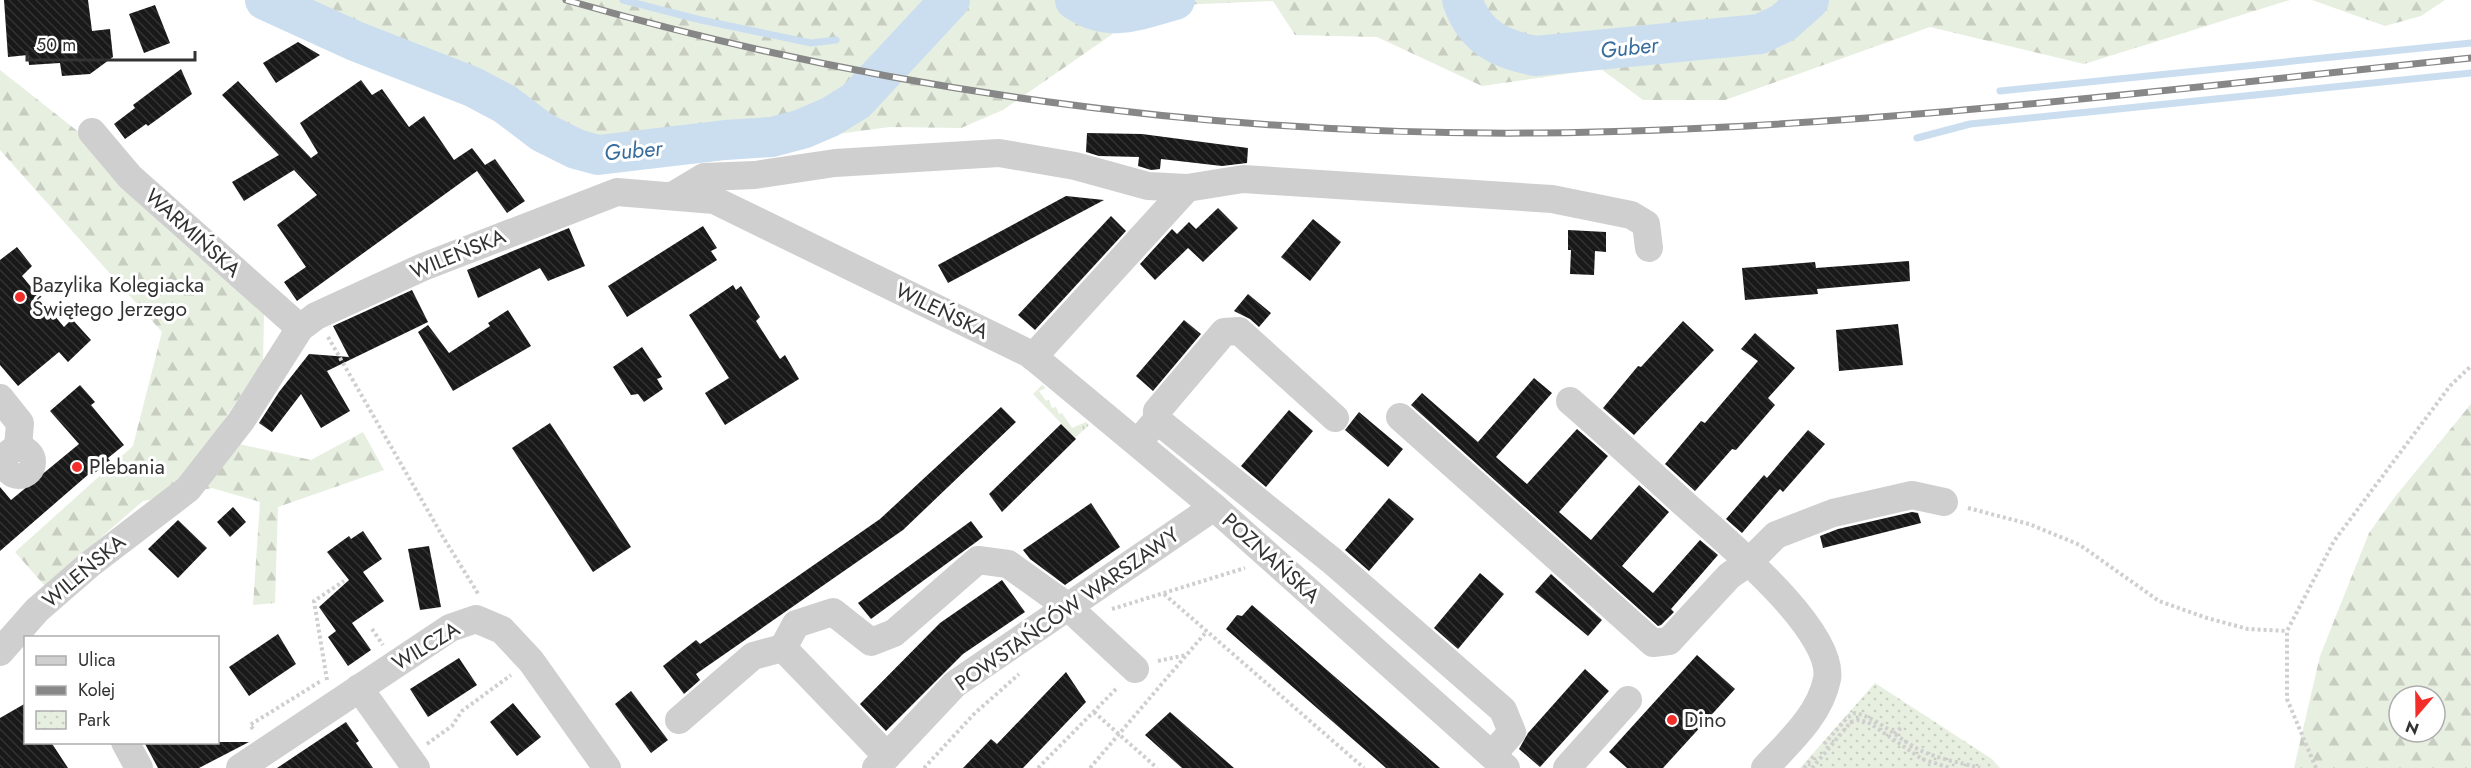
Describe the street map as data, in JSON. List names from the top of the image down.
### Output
{
  "streets": {
    "street": [
      "WARMIŃSKA",
      "WILEŃSKA",
      "POZNAŃSKA",
      "POWSTAŃCÓW WARSZAWY",
      "WILCZA"
    ]
  },
  "crossings": [
    ["WARMIŃSKA", "WILEŃSKA"],
    ["WILEŃSKA", "POZNAŃSKA"],
    ["POZNAŃSKA", "POWSTAŃCÓW WARSZAWY"]
  ],
  "water": ["Guber"],
  "places": ["Bazylika Kolegiacka Świętego Jerzego", "Plebania", "Dino"],
  "legend": ["Ulica", "Kolej", "Park"],
  "scale_bar": "50 m",
  "north": "bottom"
}
